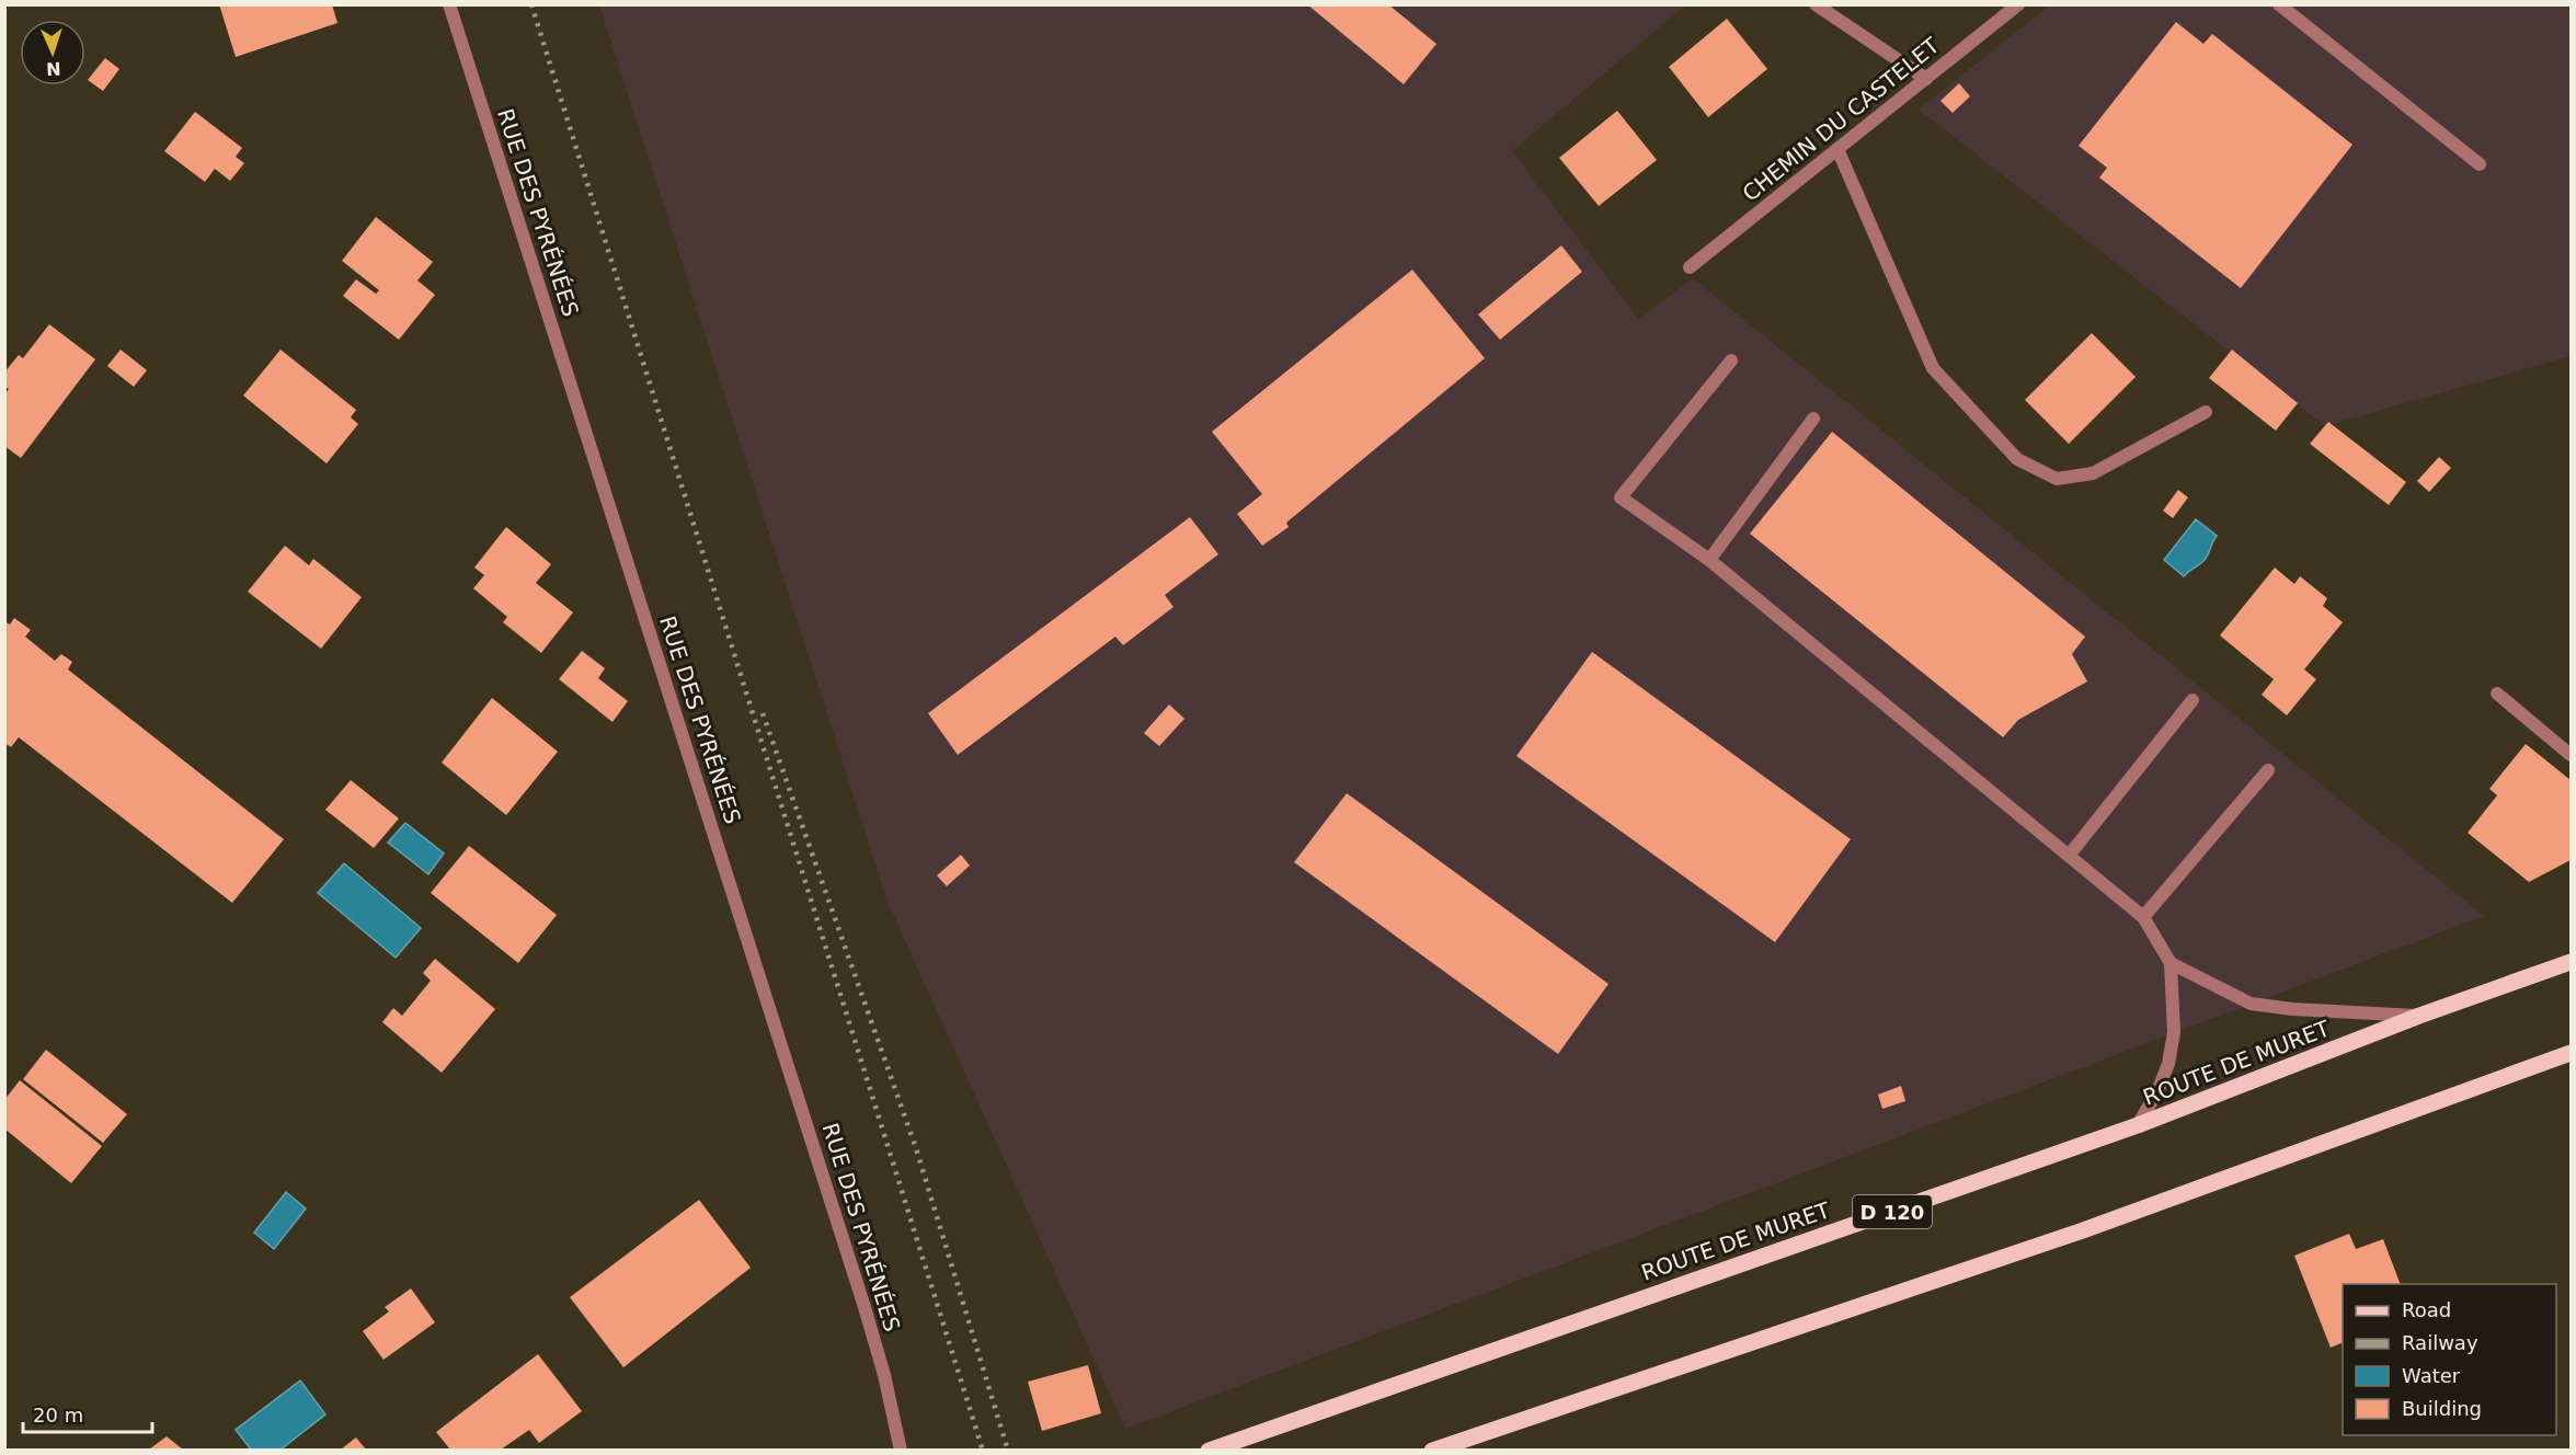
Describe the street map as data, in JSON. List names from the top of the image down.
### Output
{
  "streets": {
    "main road": ["ROUTE DE MURET", "D 120"],
    "street": ["CHEMIN DU CASTELET", "RUE DES PYRÉNÉES"]
  },
  "legend": [
    "Road",
    "Railway",
    "Water",
    "Building"
  ],
  "scale_bar": "20 m",
  "north": "bottom"
}
